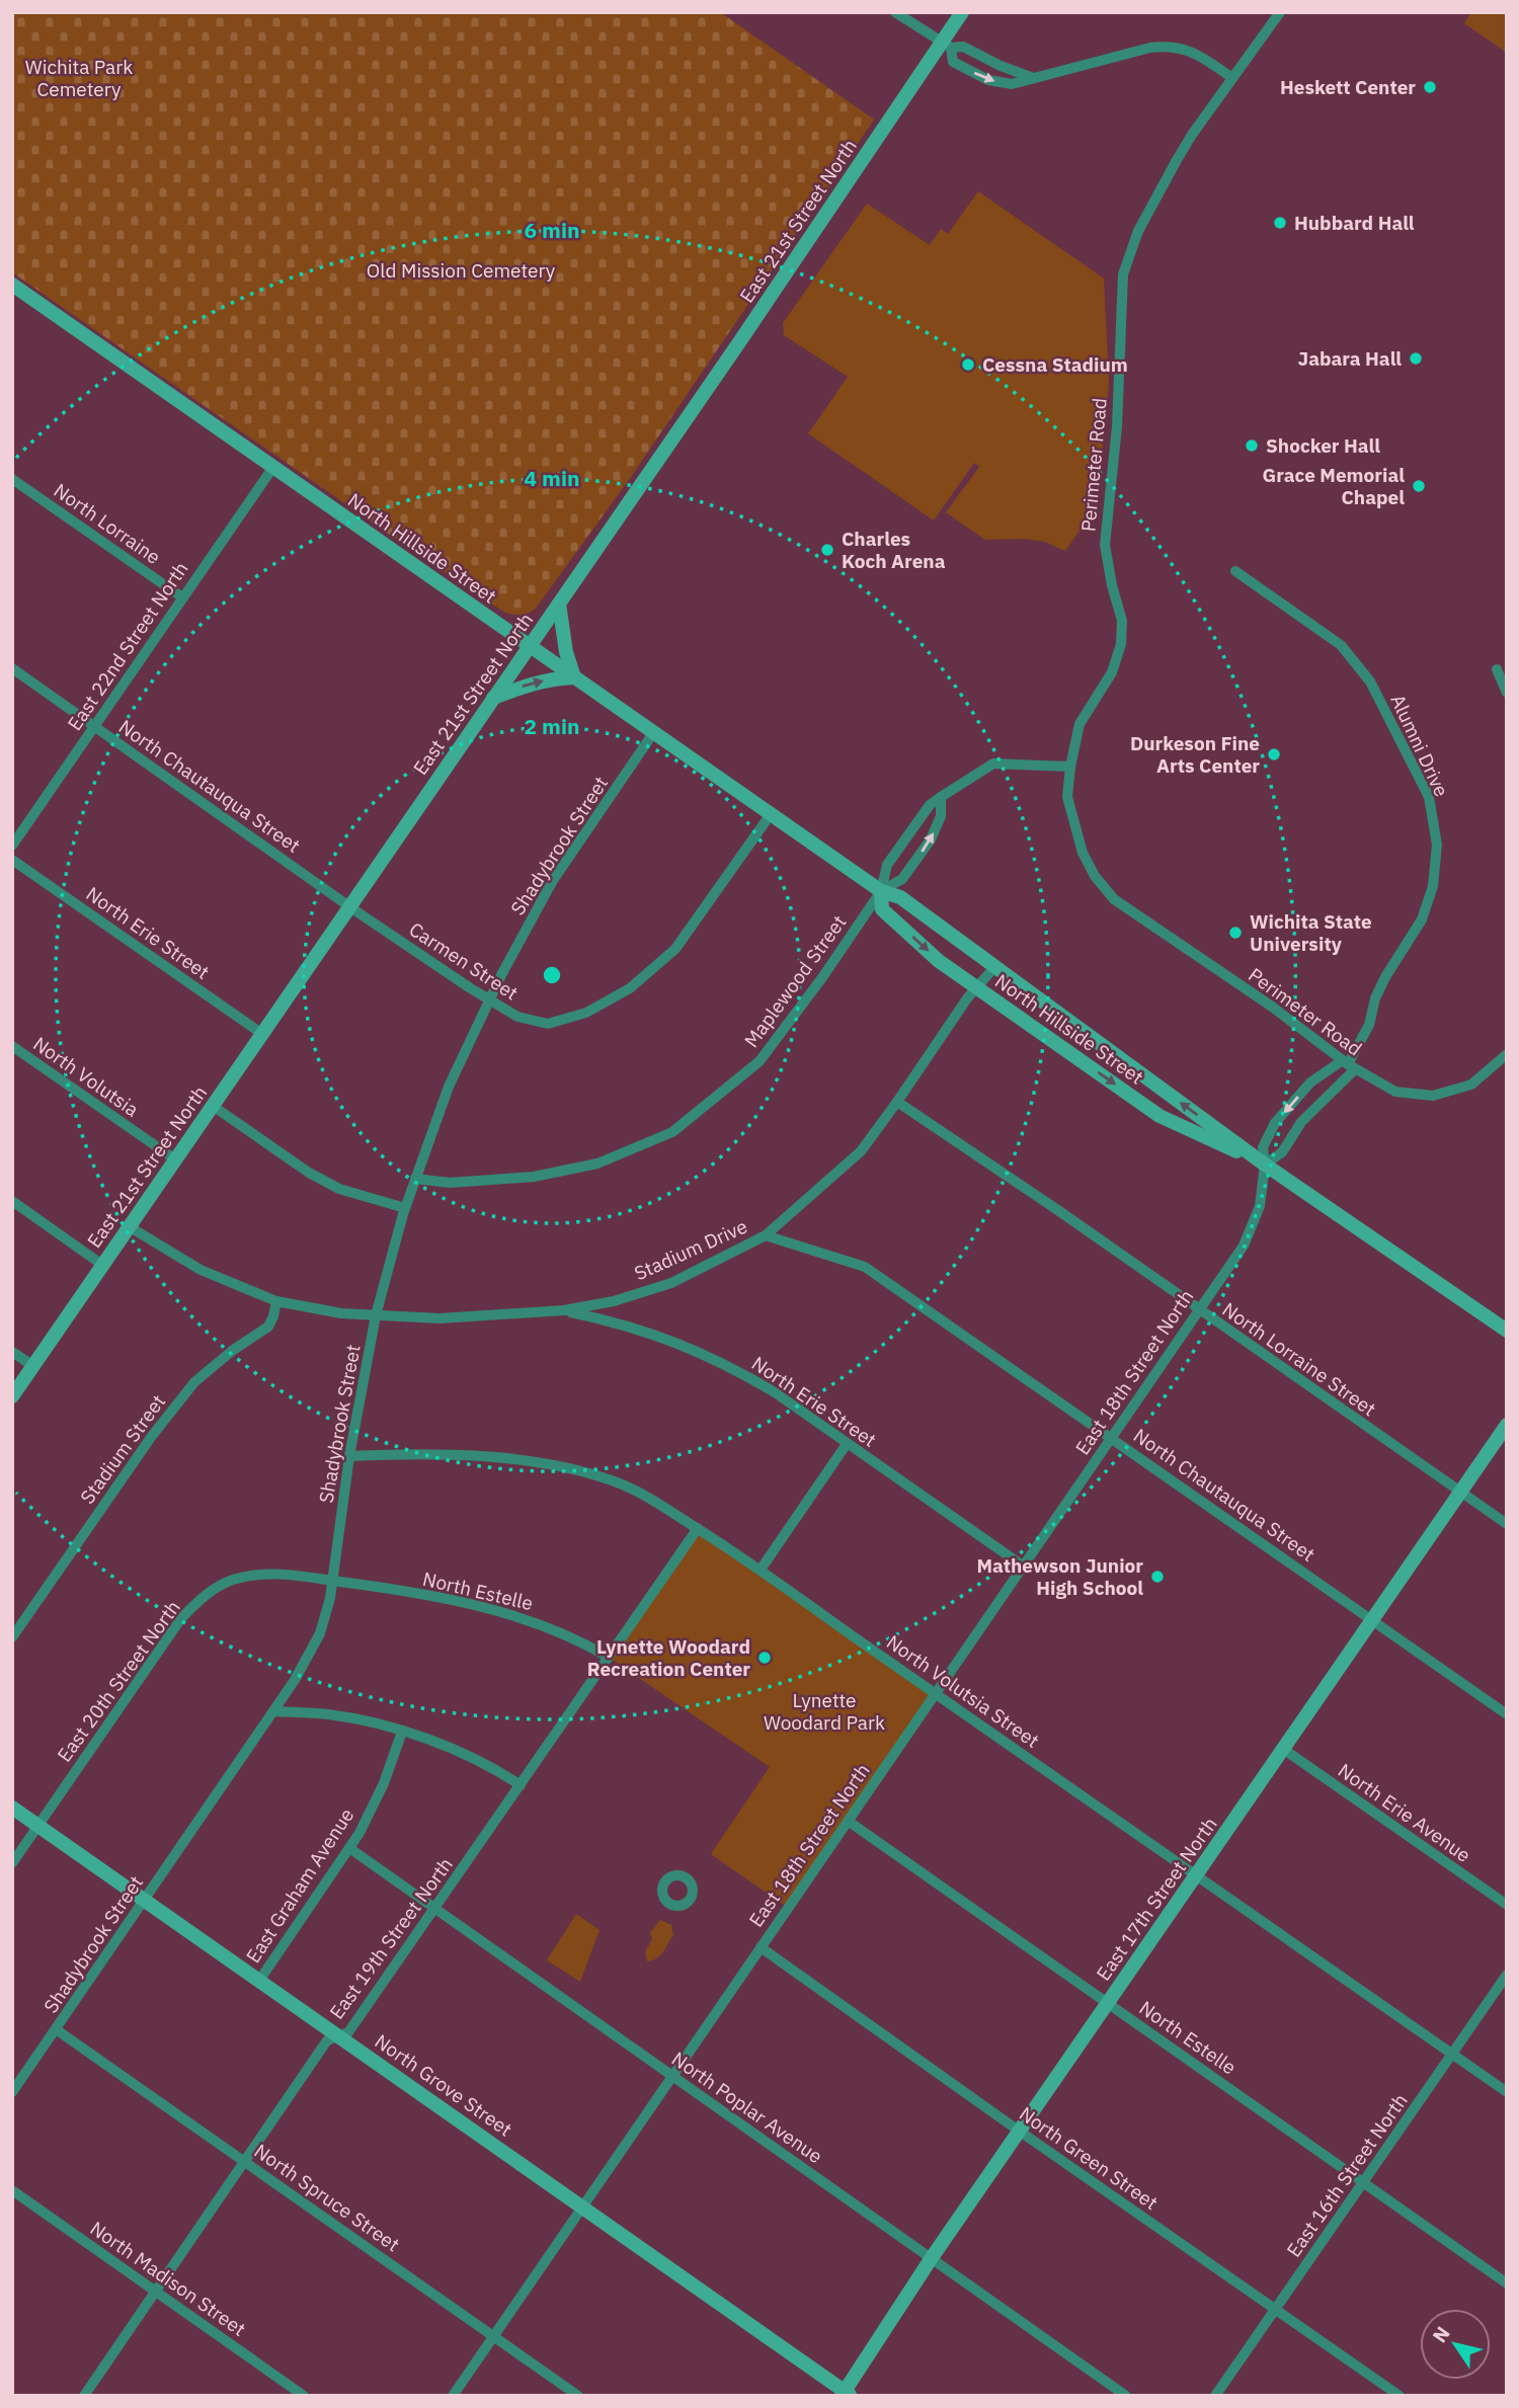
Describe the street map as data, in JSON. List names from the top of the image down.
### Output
{
  "streets": {
    "main road": [
      "East 21st Street North",
      "North Hillside Street",
      "East 17th Street North",
      "North Grove Street"
    ],
    "street": [
      "Perimeter Road",
      "North Lorraine",
      "East 22nd Street North",
      "Alumni Drive",
      "North Chautauqua Street",
      "Shadybrook Street",
      "North Erie Street",
      "Carmen Street",
      "Maplewood Street",
      "North Volutsia",
      "Stadium Drive",
      "North Lorraine Street",
      "East 18th Street North",
      "Stadium Street",
      "North Estelle",
      "East 20th Street North",
      "North Volutsia Street",
      "North Erie Avenue",
      "East Graham Avenue",
      "East 19th Street North",
      "North Poplar Avenue",
      "North Green Street",
      "East 16th Street North",
      "North Spruce Street",
      "North Madison Street"
    ]
  },
  "crossings": [
    ["East 21st Street North", "North Hillside Street"],
    ["East 21st Street North", "North Chautauqua Street"],
    ["East 21st Street North", "North Erie Street"],
    ["East 21st Street North", "Carmen Street"],
    ["East 21st Street North", "North Volutsia"],
    ["Perimeter Road", "Alumni Drive"],
    ["North Lorraine", "East 22nd Street North"],
    ["North Hillside Street", "East 22nd Street North"],
    ["North Hillside Street", "Alumni Drive"],
    ["North Hillside Street", "Shadybrook Street"],
    ["North Hillside Street", "Carmen Street"],
    ["North Hillside Street", "Maplewood Street"],
    ["North Hillside Street", "Stadium Drive"],
    ["North Hillside Street", "East 18th Street North"],
    ["East 22nd Street North", "North Chautauqua Street"],
    ["Alumni Drive", "East 18th Street North"],
    ["North Chautauqua Street", "Carmen Street"],
    ["North Chautauqua Street", "Stadium Drive"],
    ["North Chautauqua Street", "East 18th Street North"],
    ["North Chautauqua Street", "East 17th Street North"],
    ["Shadybrook Street", "Carmen Street"],
    ["Shadybrook Street", "Maplewood Street"],
    ["Shadybrook Street", "Stadium Drive"],
    ["Shadybrook Street", "North Estelle"],
    ["Shadybrook Street", "East 20th Street North"],
    ["Shadybrook Street", "North Volutsia Street"],
    ["Shadybrook Street", "North Grove Street"],
    ["Shadybrook Street", "North Spruce Street"],
    ["North Erie Street", "Stadium Drive"],
    ["North Erie Street", "East 18th Street North"],
    ["Stadium Drive", "North Lorraine Street"],
    ["Stadium Drive", "Stadium Street"],
    ["North Lorraine Street", "East 18th Street North"],
    ["North Lorraine Street", "East 17th Street North"],
    ["East 18th Street North", "North Estelle"],
    ["East 18th Street North", "North Volutsia Street"],
    ["East 18th Street North", "North Grove Street"],
    ["East 18th Street North", "North Poplar Avenue"],
    ["East 18th Street North", "North Green Street"],
    ["East 18th Street North", "North Spruce Street"],
    ["North Estelle", "East 20th Street North"],
    ["North Estelle", "East 17th Street North"],
    ["North Estelle", "East 19th Street North"],
    ["North Estelle", "East 16th Street North"],
    ["East 20th Street North", "North Grove Street"],
    ["North Volutsia Street", "East 17th Street North"],
    ["North Volutsia Street", "East 19th Street North"],
    ["North Volutsia Street", "East 16th Street North"],
    ["North Erie Avenue", "East 17th Street North"],
    ["East Graham Avenue", "North Grove Street"],
    ["East Graham Avenue", "North Poplar Avenue"],
    ["East 17th Street North", "North Grove Street"],
    ["East 17th Street North", "North Poplar Avenue"],
    ["East 17th Street North", "North Green Street"],
    ["East 19th Street North", "North Grove Street"],
    ["East 19th Street North", "North Poplar Avenue"],
    ["East 19th Street North", "North Spruce Street"],
    ["East 19th Street North", "North Madison Street"],
    ["North Green Street", "East 16th Street North"]
  ],
  "parks": ["Wichita Park Cemetery", "Old Mission Cemetery", "Lynette Woodard Park"],
  "places": [
    "Heskett Center",
    "Hubbard Hall",
    "Jabara Hall",
    "Cessna Stadium",
    "Shocker Hall",
    "Grace Memorial Chapel",
    "Charles Koch Arena",
    "Durkeson Fine Arts Center",
    "Wichita State University",
    "Mathewson Junior High School",
    "Lynette Woodard Recreation Center"
  ],
  "north": "top left",
  "rings": ["6 min", "4 min", "2 min"]
}
